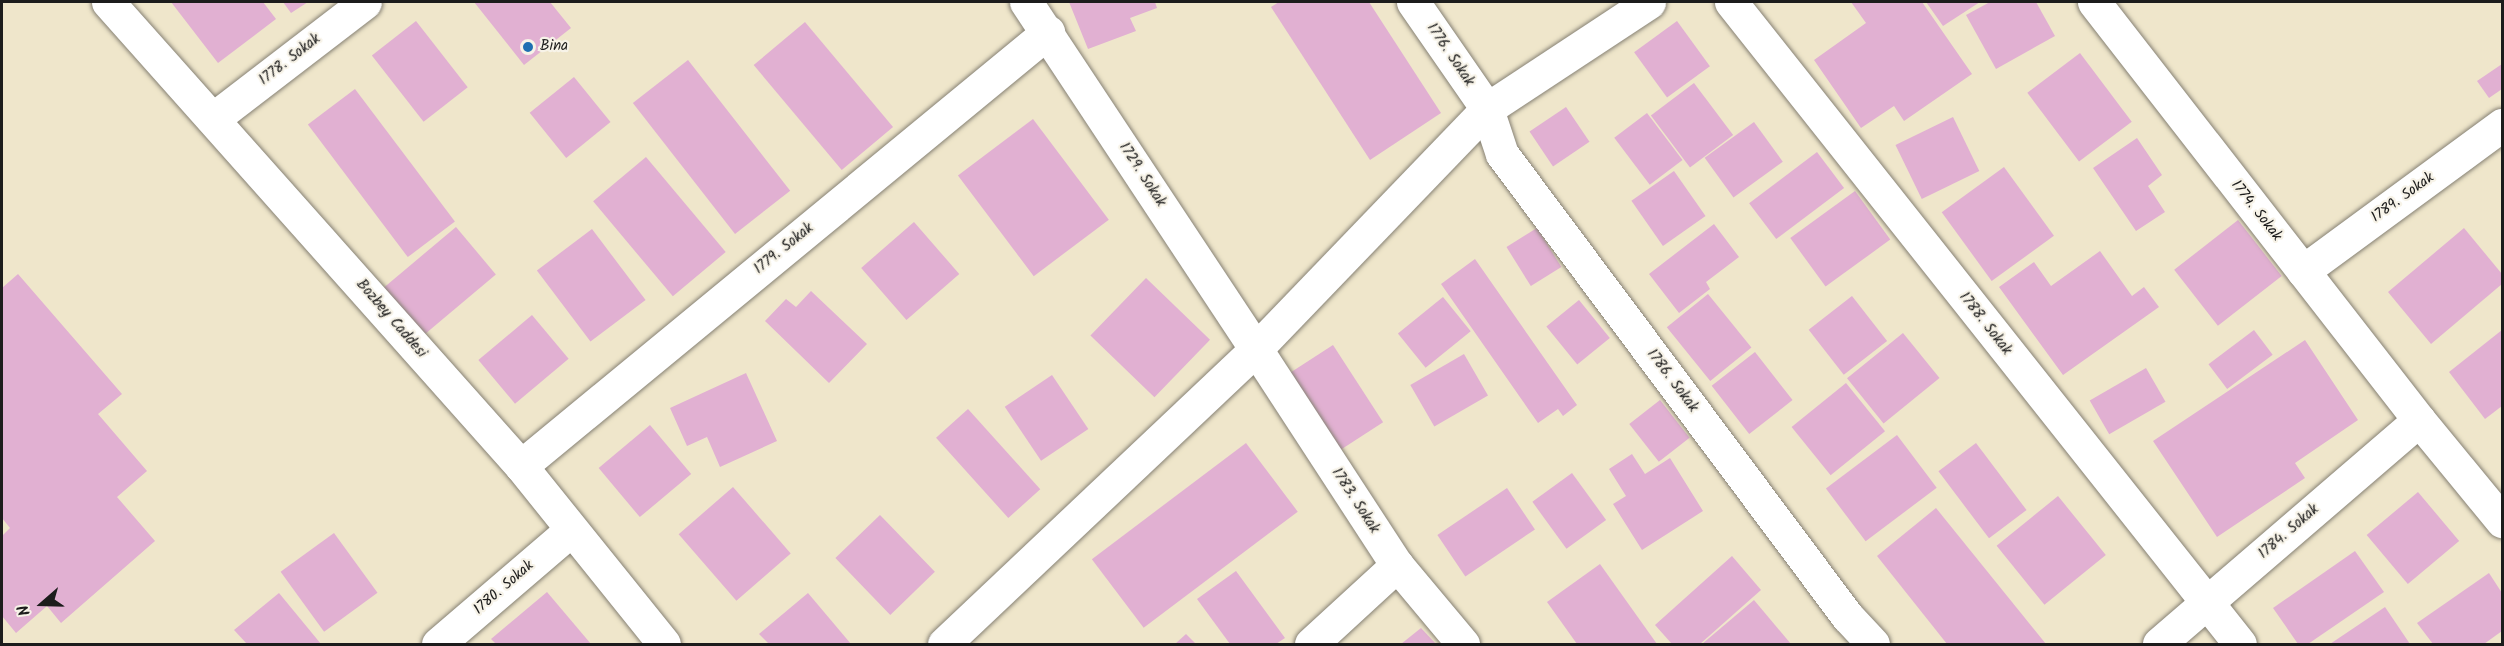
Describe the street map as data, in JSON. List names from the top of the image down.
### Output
{
  "streets": {
    "street": [
      "1776. Sokak",
      "1778. Sokak",
      "1729. Sokak",
      "1789. Sokak",
      "1774. Sokak",
      "1779. Sokak",
      "Bozbey Caddesi",
      "1788. Sokak",
      "1786. Sokak",
      "1783. Sokak",
      "1784. Sokak",
      "1780. Sokak"
    ]
  },
  "crossings": [
    ["1776. Sokak", "1786. Sokak"],
    ["1778. Sokak", "Bozbey Caddesi"],
    ["1729. Sokak", "1779. Sokak"],
    ["1729. Sokak", "1783. Sokak"],
    ["1789. Sokak", "1774. Sokak"],
    ["1774. Sokak", "1784. Sokak"],
    ["1779. Sokak", "Bozbey Caddesi"],
    ["Bozbey Caddesi", "1780. Sokak"],
    ["1788. Sokak", "1784. Sokak"]
  ],
  "places": ["Bina"],
  "north": "left"
}
